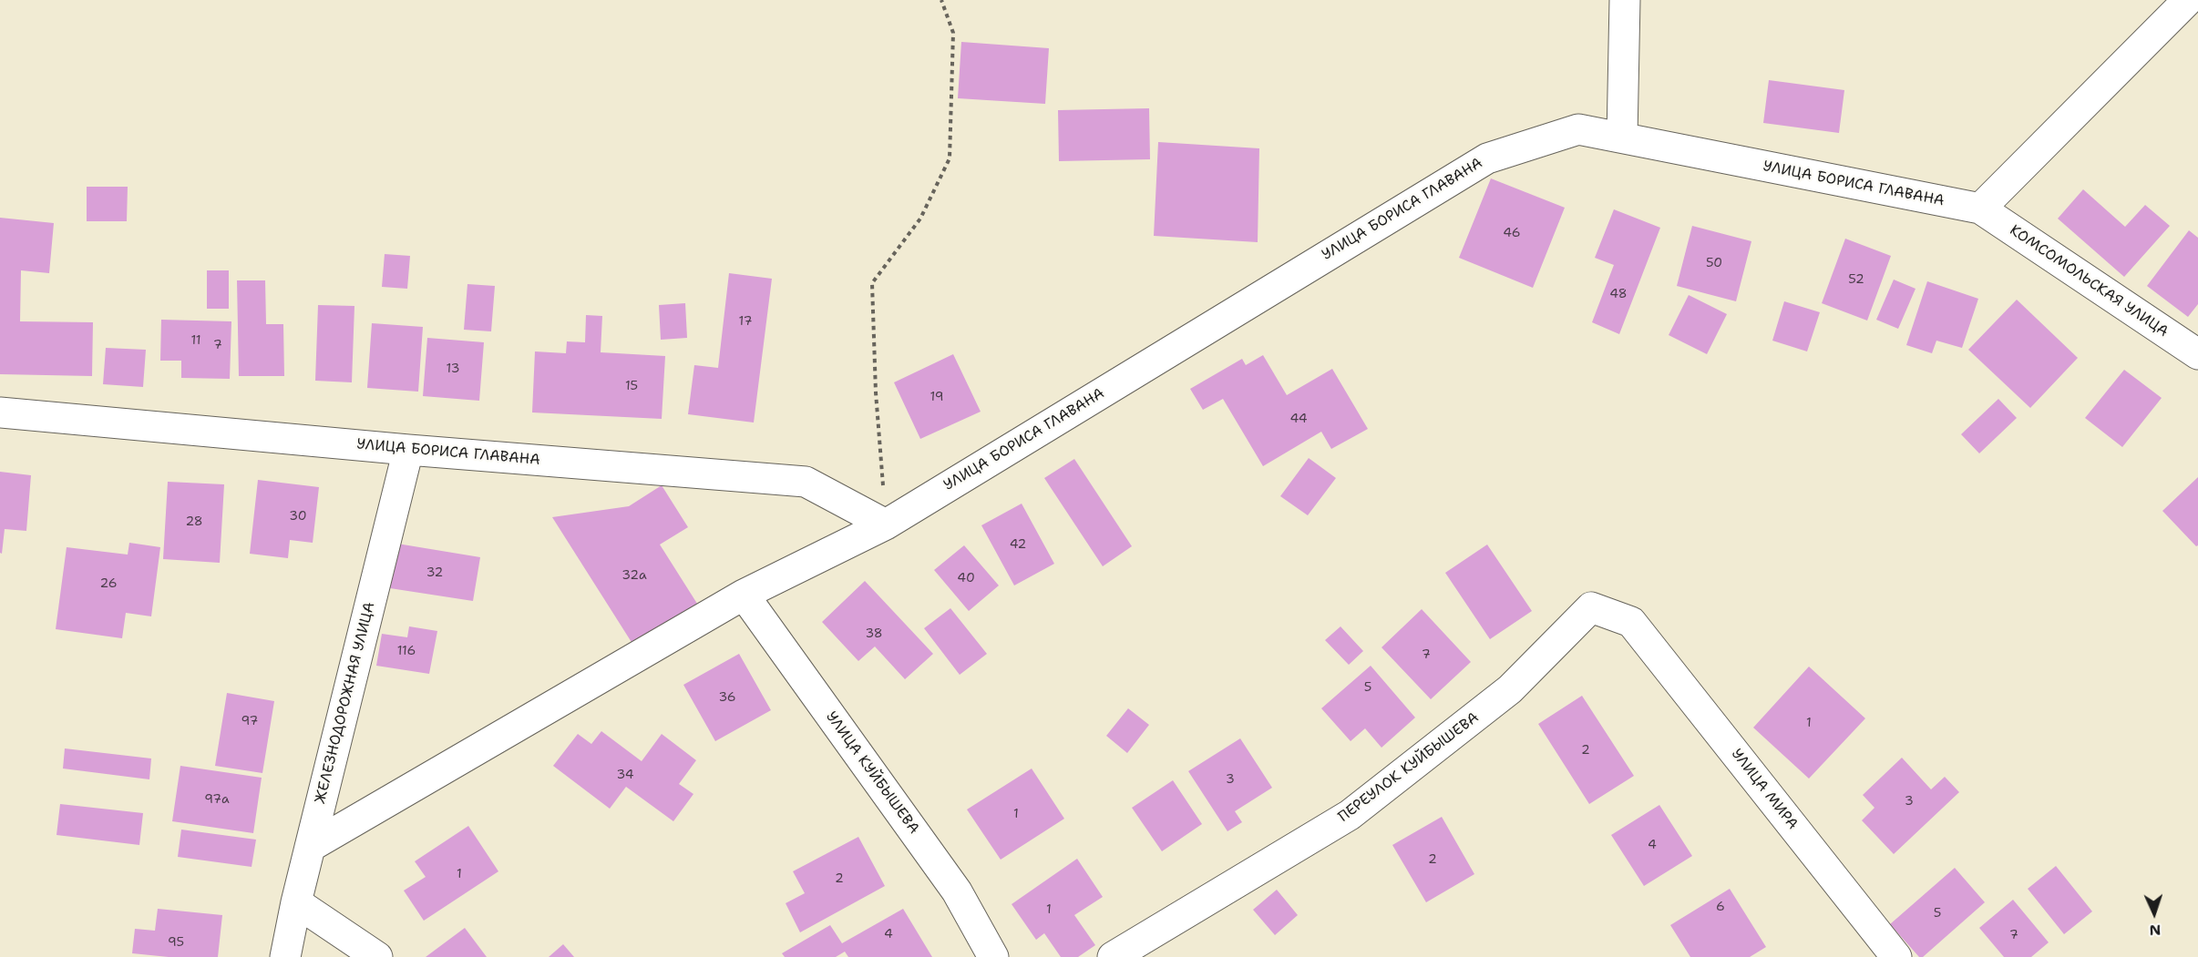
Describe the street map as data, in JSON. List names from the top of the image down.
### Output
{
  "streets": {
    "street": [
      "УЛИЦА БОРИСА ГЛАВАНА",
      "КОМСОМОЛЬСКАЯ УЛИЦА",
      "ЖЕЛЕЗНОДОРОЖНАЯ УЛИЦА",
      "ПЕРЕУЛОК КУЙБЫШЕВА",
      "УЛИЦА КУЙБЫШЕВА",
      "УЛИЦА МИРА"
    ]
  },
  "crossings": [
    ["УЛИЦА БОРИСА ГЛАВАНА", "КОМСОМОЛЬСКАЯ УЛИЦА"],
    ["УЛИЦА БОРИСА ГЛАВАНА", "ЖЕЛЕЗНОДОРОЖНАЯ УЛИЦА"],
    ["УЛИЦА БОРИСА ГЛАВАНА", "УЛИЦА КУЙБЫШЕВА"],
    ["ПЕРЕУЛОК КУЙБЫШЕВА", "УЛИЦА МИРА"]
  ],
  "house_numbers": [
    "46",
    "50",
    "52",
    "48",
    "17",
    "11",
    "7",
    "13",
    "15",
    "19",
    "44",
    "30",
    "28",
    "42",
    "32",
    "32а",
    "40",
    "26",
    "38",
    "116",
    "7",
    "5",
    "36",
    "97",
    "1",
    "2",
    "34",
    "3",
    "97а",
    "3",
    "1",
    "4",
    "2",
    "1",
    "2",
    "6",
    "1",
    "5",
    "4",
    "7",
    "95"
  ],
  "north": "bottom"
}
